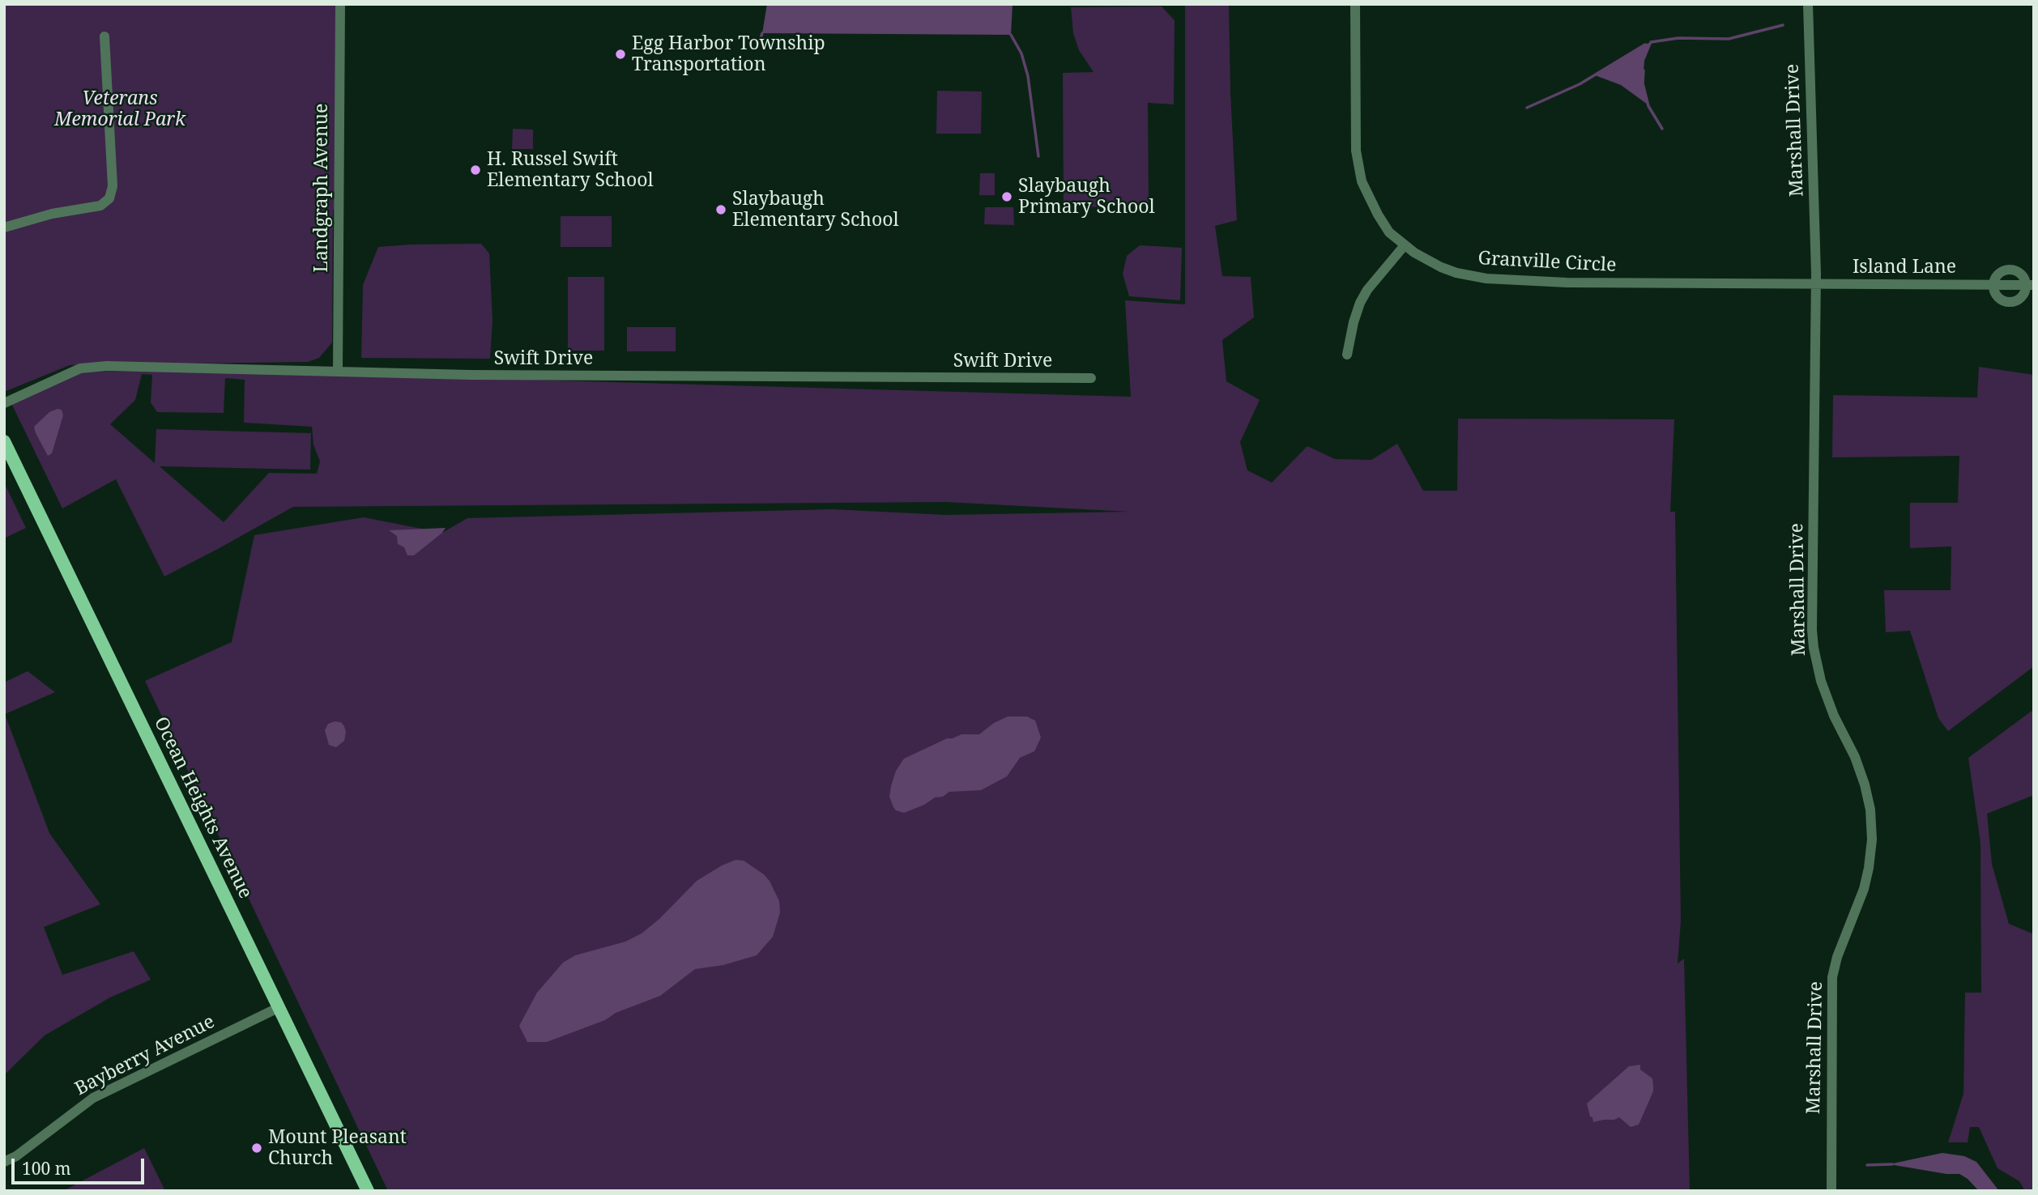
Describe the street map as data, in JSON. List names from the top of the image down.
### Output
{
  "streets": {
    "main road": ["Ocean Heights Avenue"],
    "street": [
      "Marshall Drive",
      "Landgraph Avenue",
      "Granville Circle",
      "Island Lane",
      "Swift Drive",
      "Bayberry Avenue"
    ]
  },
  "crossings": [
    ["Marshall Drive", "Granville Circle"],
    ["Marshall Drive", "Island Lane"],
    ["Landgraph Avenue", "Swift Drive"],
    ["Granville Circle", "Island Lane"],
    ["Ocean Heights Avenue", "Bayberry Avenue"]
  ],
  "parks": ["Veterans Memorial Park"],
  "places": [
    "Egg Harbor Township Transportation",
    "H. Russel Swift Elementary School",
    "Slaybaugh Primary School",
    "Slaybaugh Elementary School",
    "Mount Pleasant Church"
  ],
  "scale_bar": "100 m"
}
